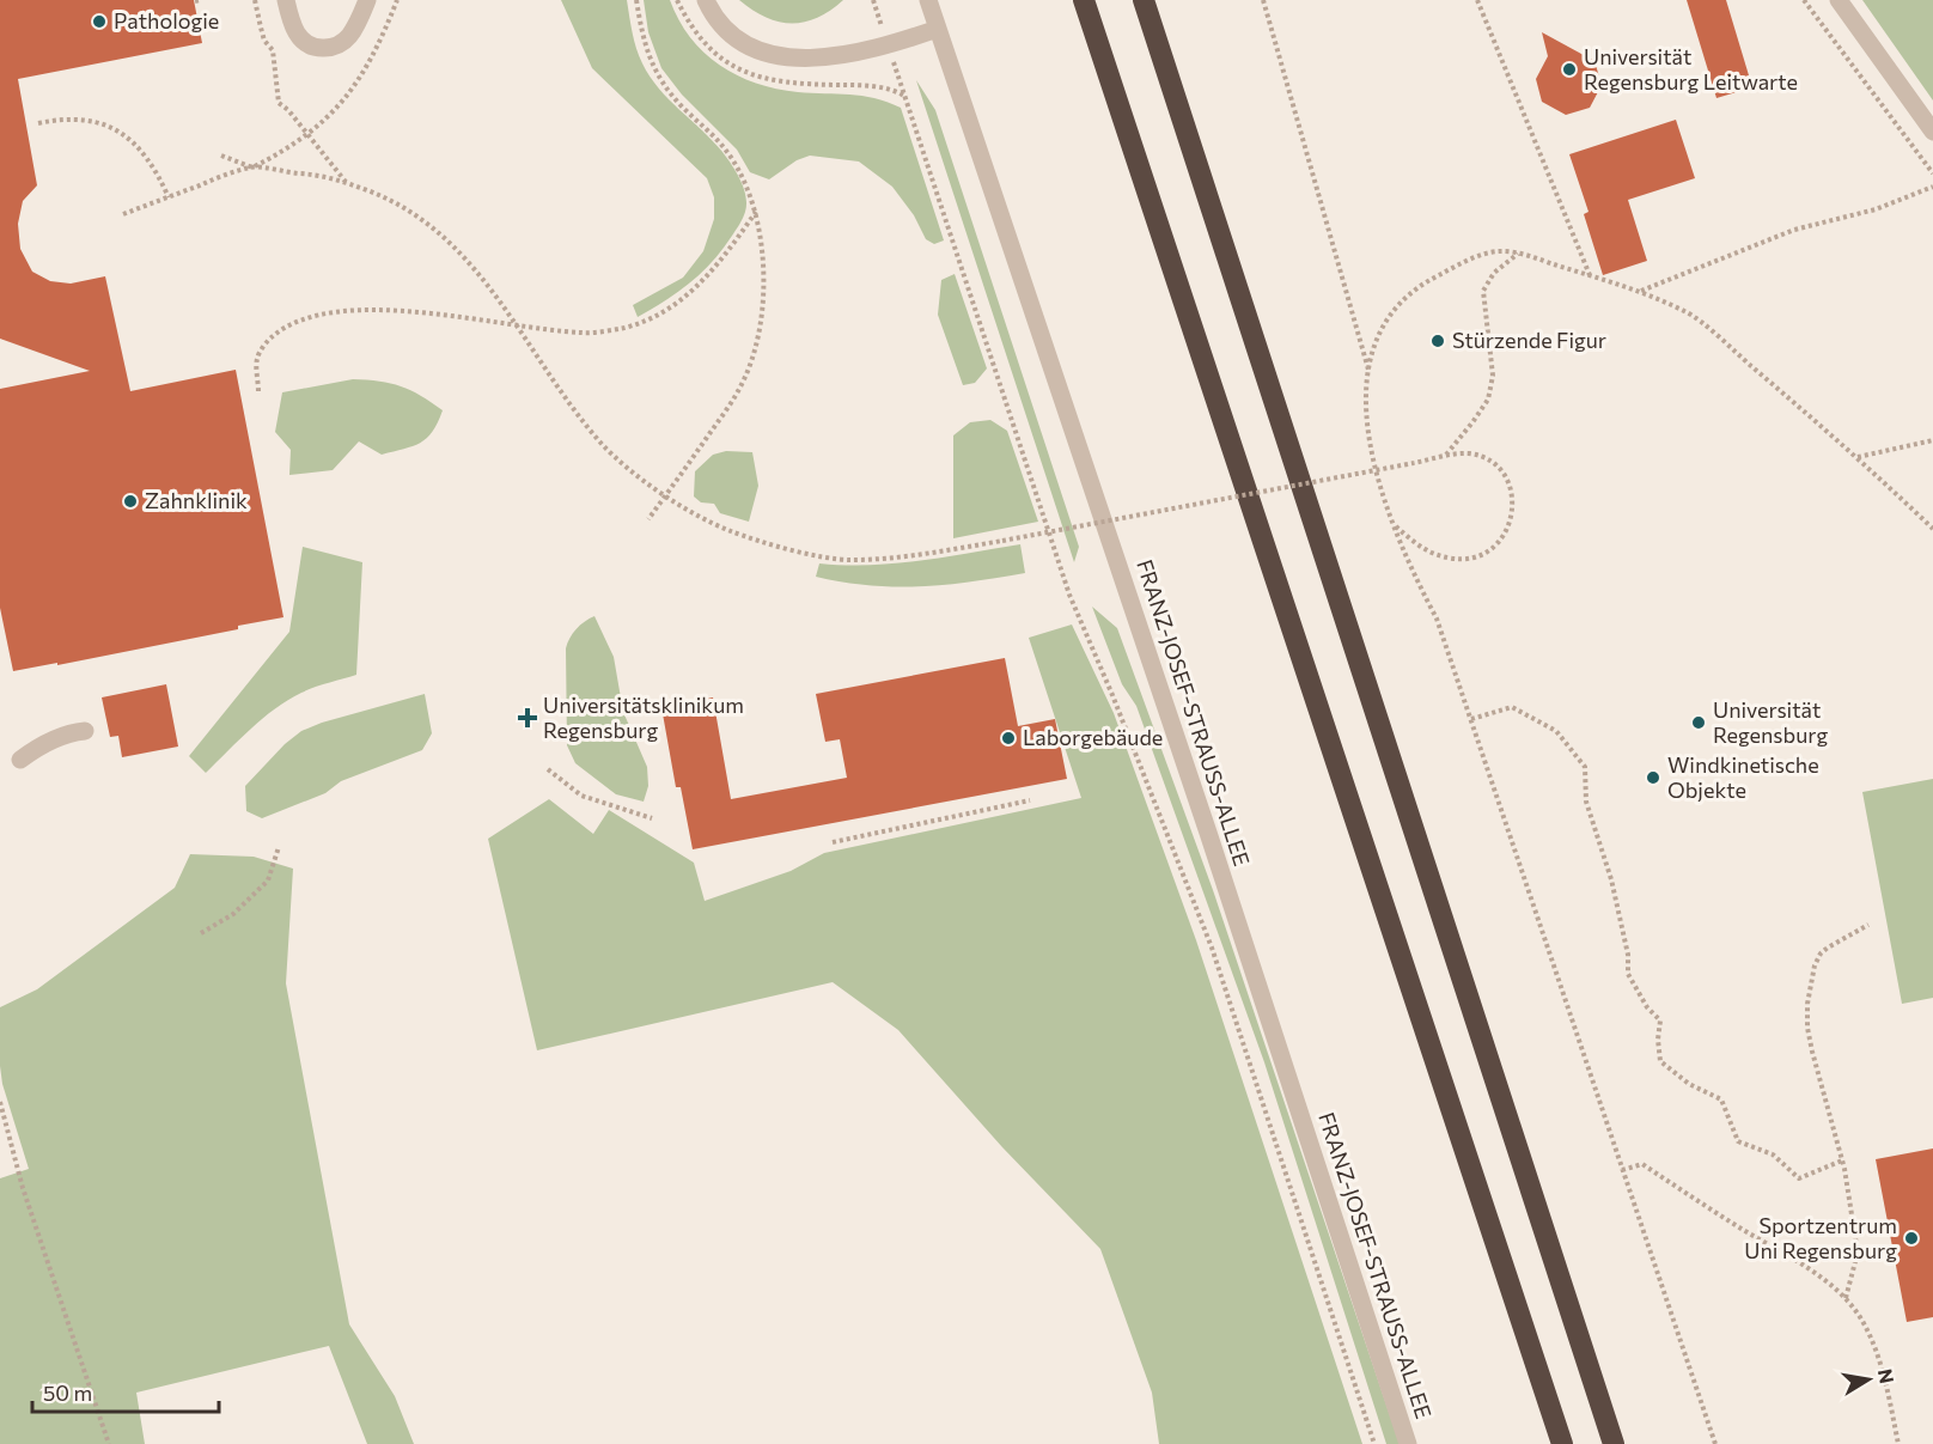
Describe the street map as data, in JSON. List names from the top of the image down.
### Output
{
  "streets": {
    "street": ["FRANZ-JOSEF-STRAUSS-ALLEE"]
  },
  "places": {
    "other": [
      "Pathologie",
      "Universität Regensburg Leitwarte",
      "Stürzende Figur",
      "Zahnklinik",
      "Universität Regensburg",
      "Laborgebäude",
      "Windkinetische Objekte",
      "Sportzentrum Uni Regensburg"
    ],
    "health": ["Universitätsklinikum Regensburg"]
  },
  "scale_bar": "50 m",
  "north": "right"
}
